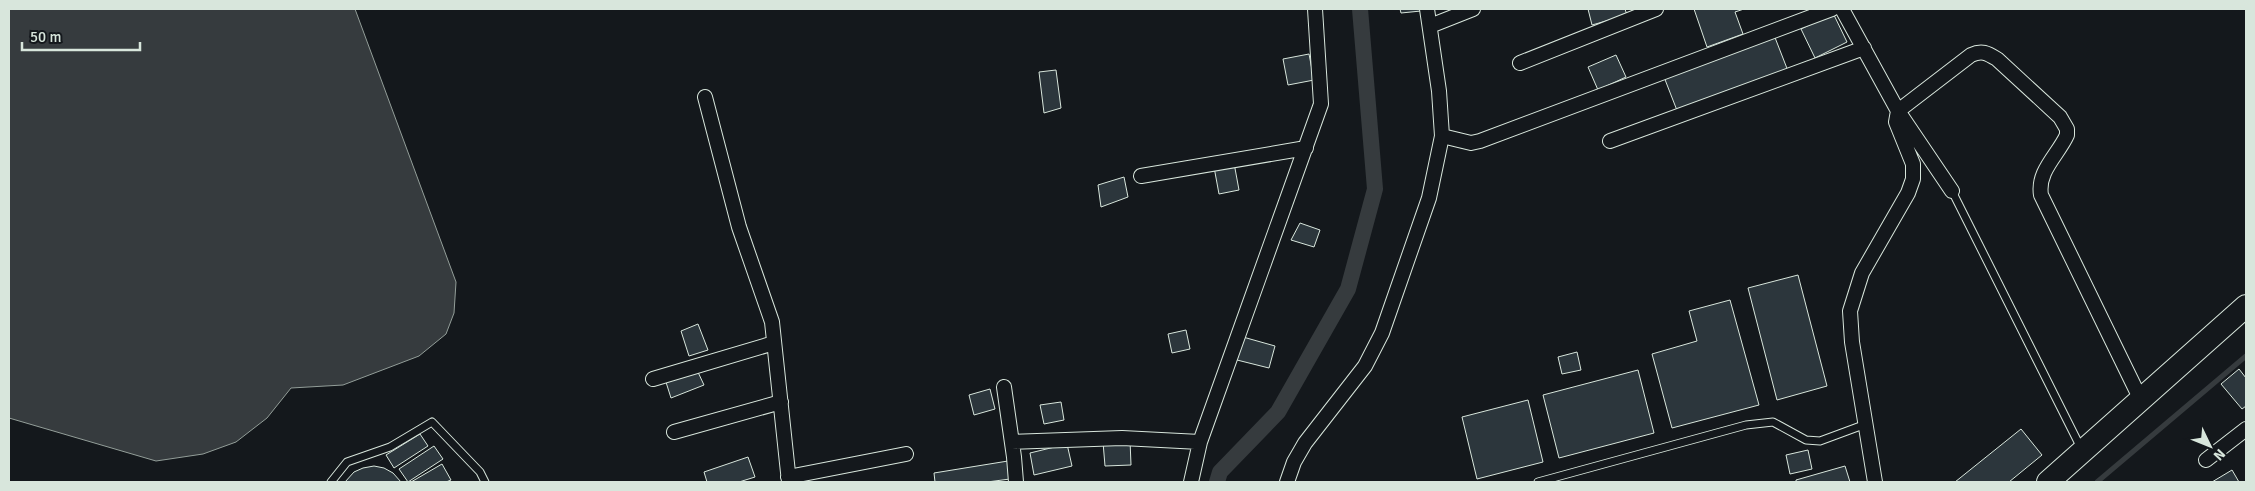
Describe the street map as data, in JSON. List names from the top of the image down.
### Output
{
  "scale_bar": "50 m",
  "north": "bottom right"
}
